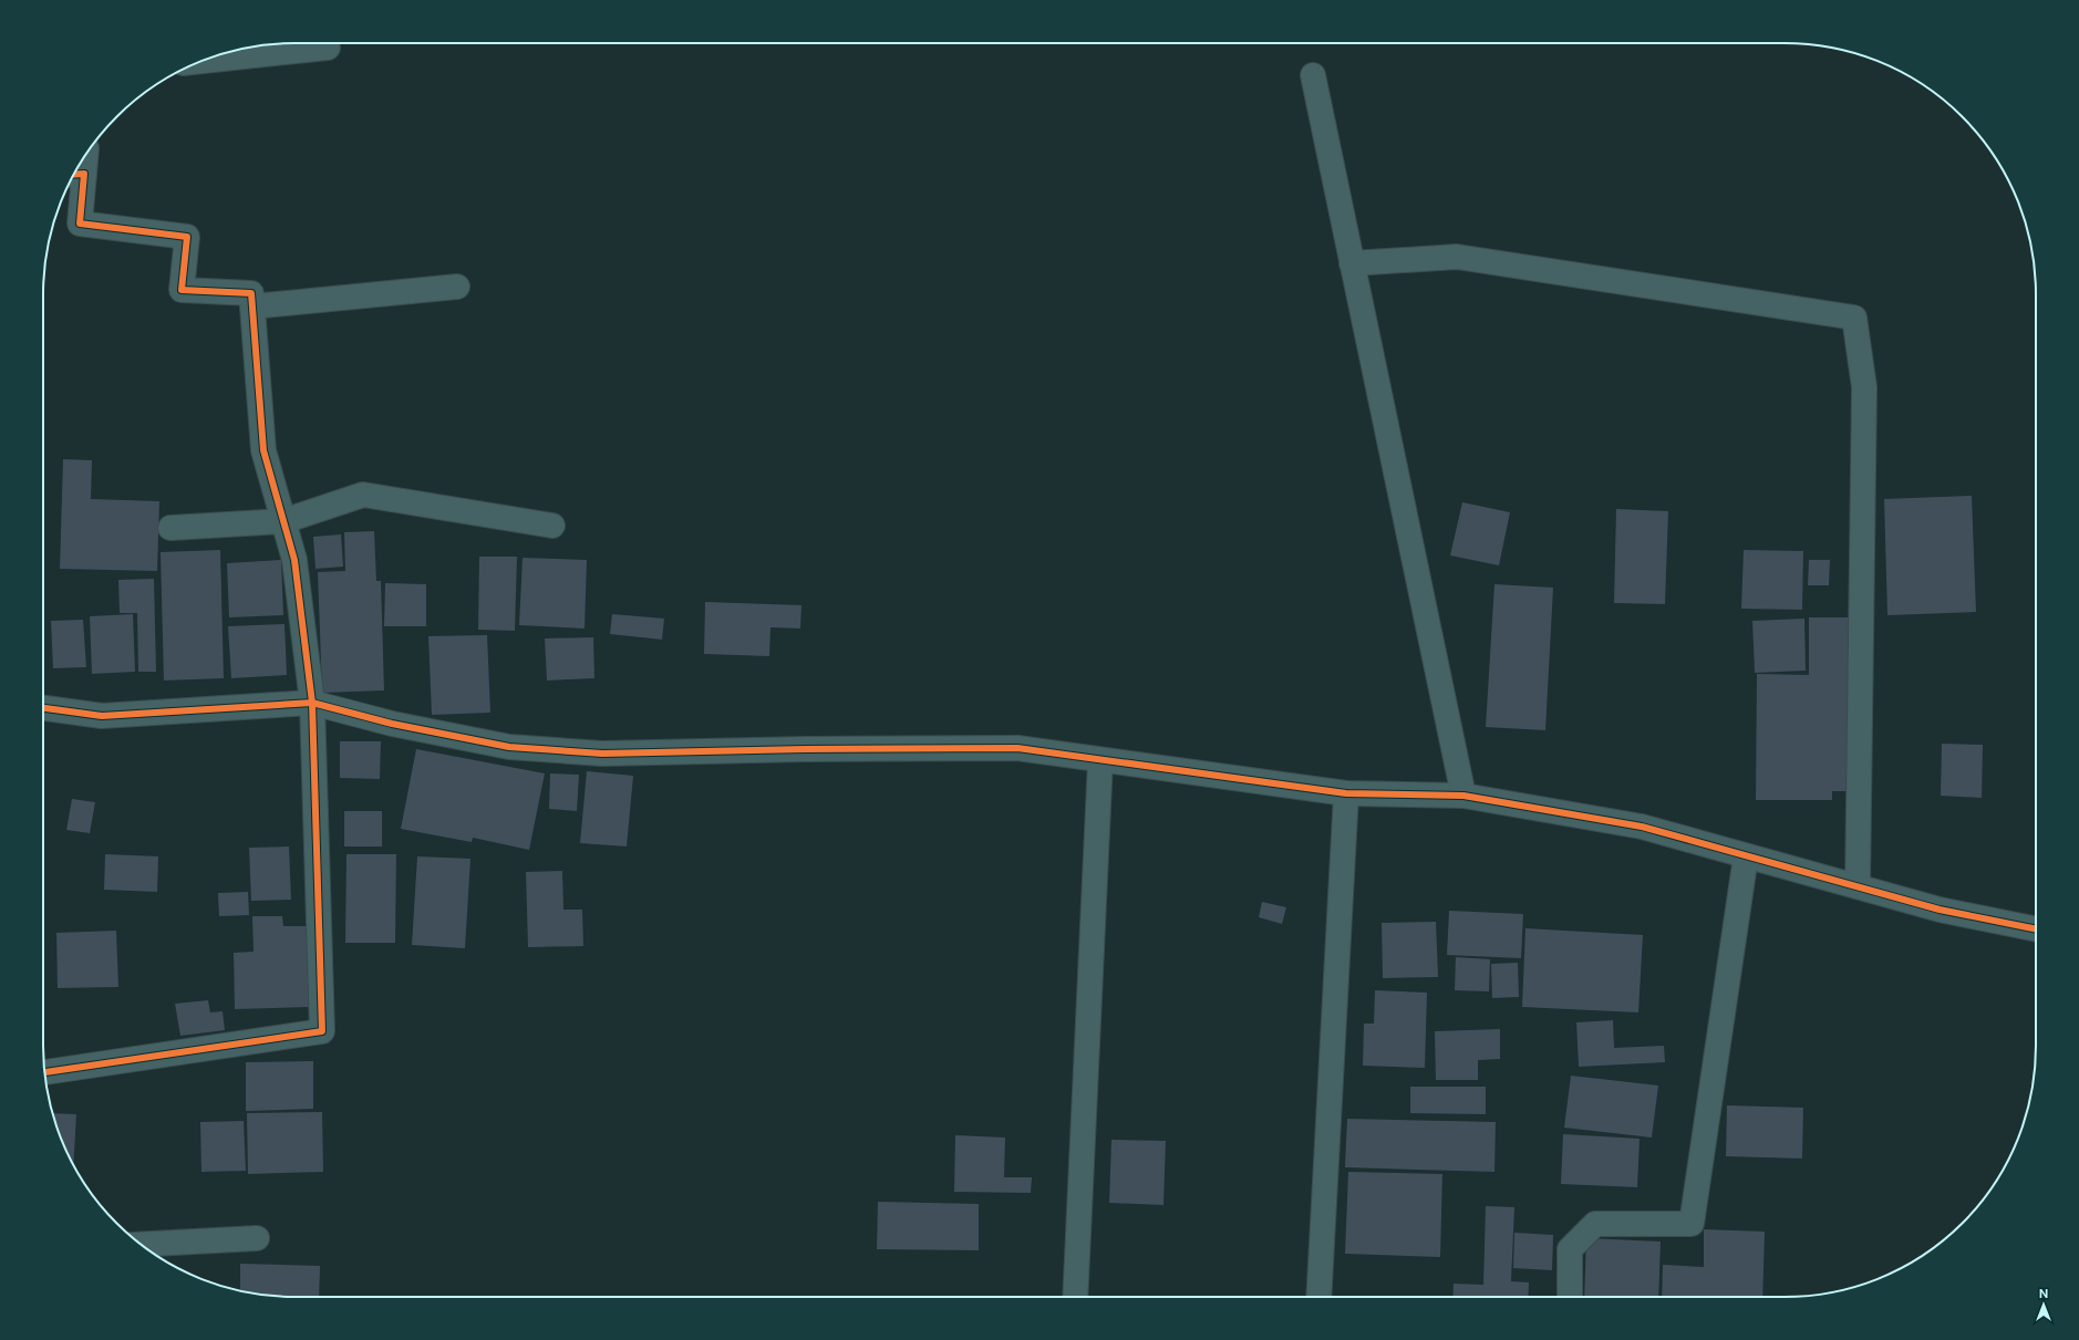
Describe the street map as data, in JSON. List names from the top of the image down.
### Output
{
  "north": "top"
}
